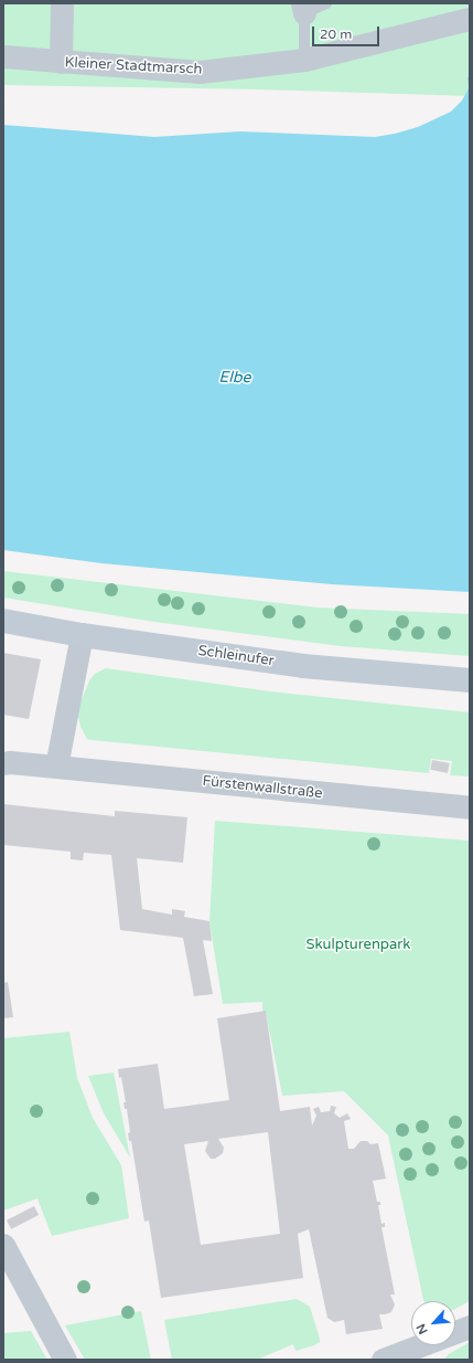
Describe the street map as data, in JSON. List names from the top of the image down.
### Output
{
  "streets": {
    "main road": ["Schleinufer"],
    "street": ["Kleiner Stadtmarsch", "Fürstenwallstraße"]
  },
  "water": ["Elbe"],
  "parks": ["Skulpturenpark"],
  "scale_bar": "20 m",
  "north": "bottom left"
}
